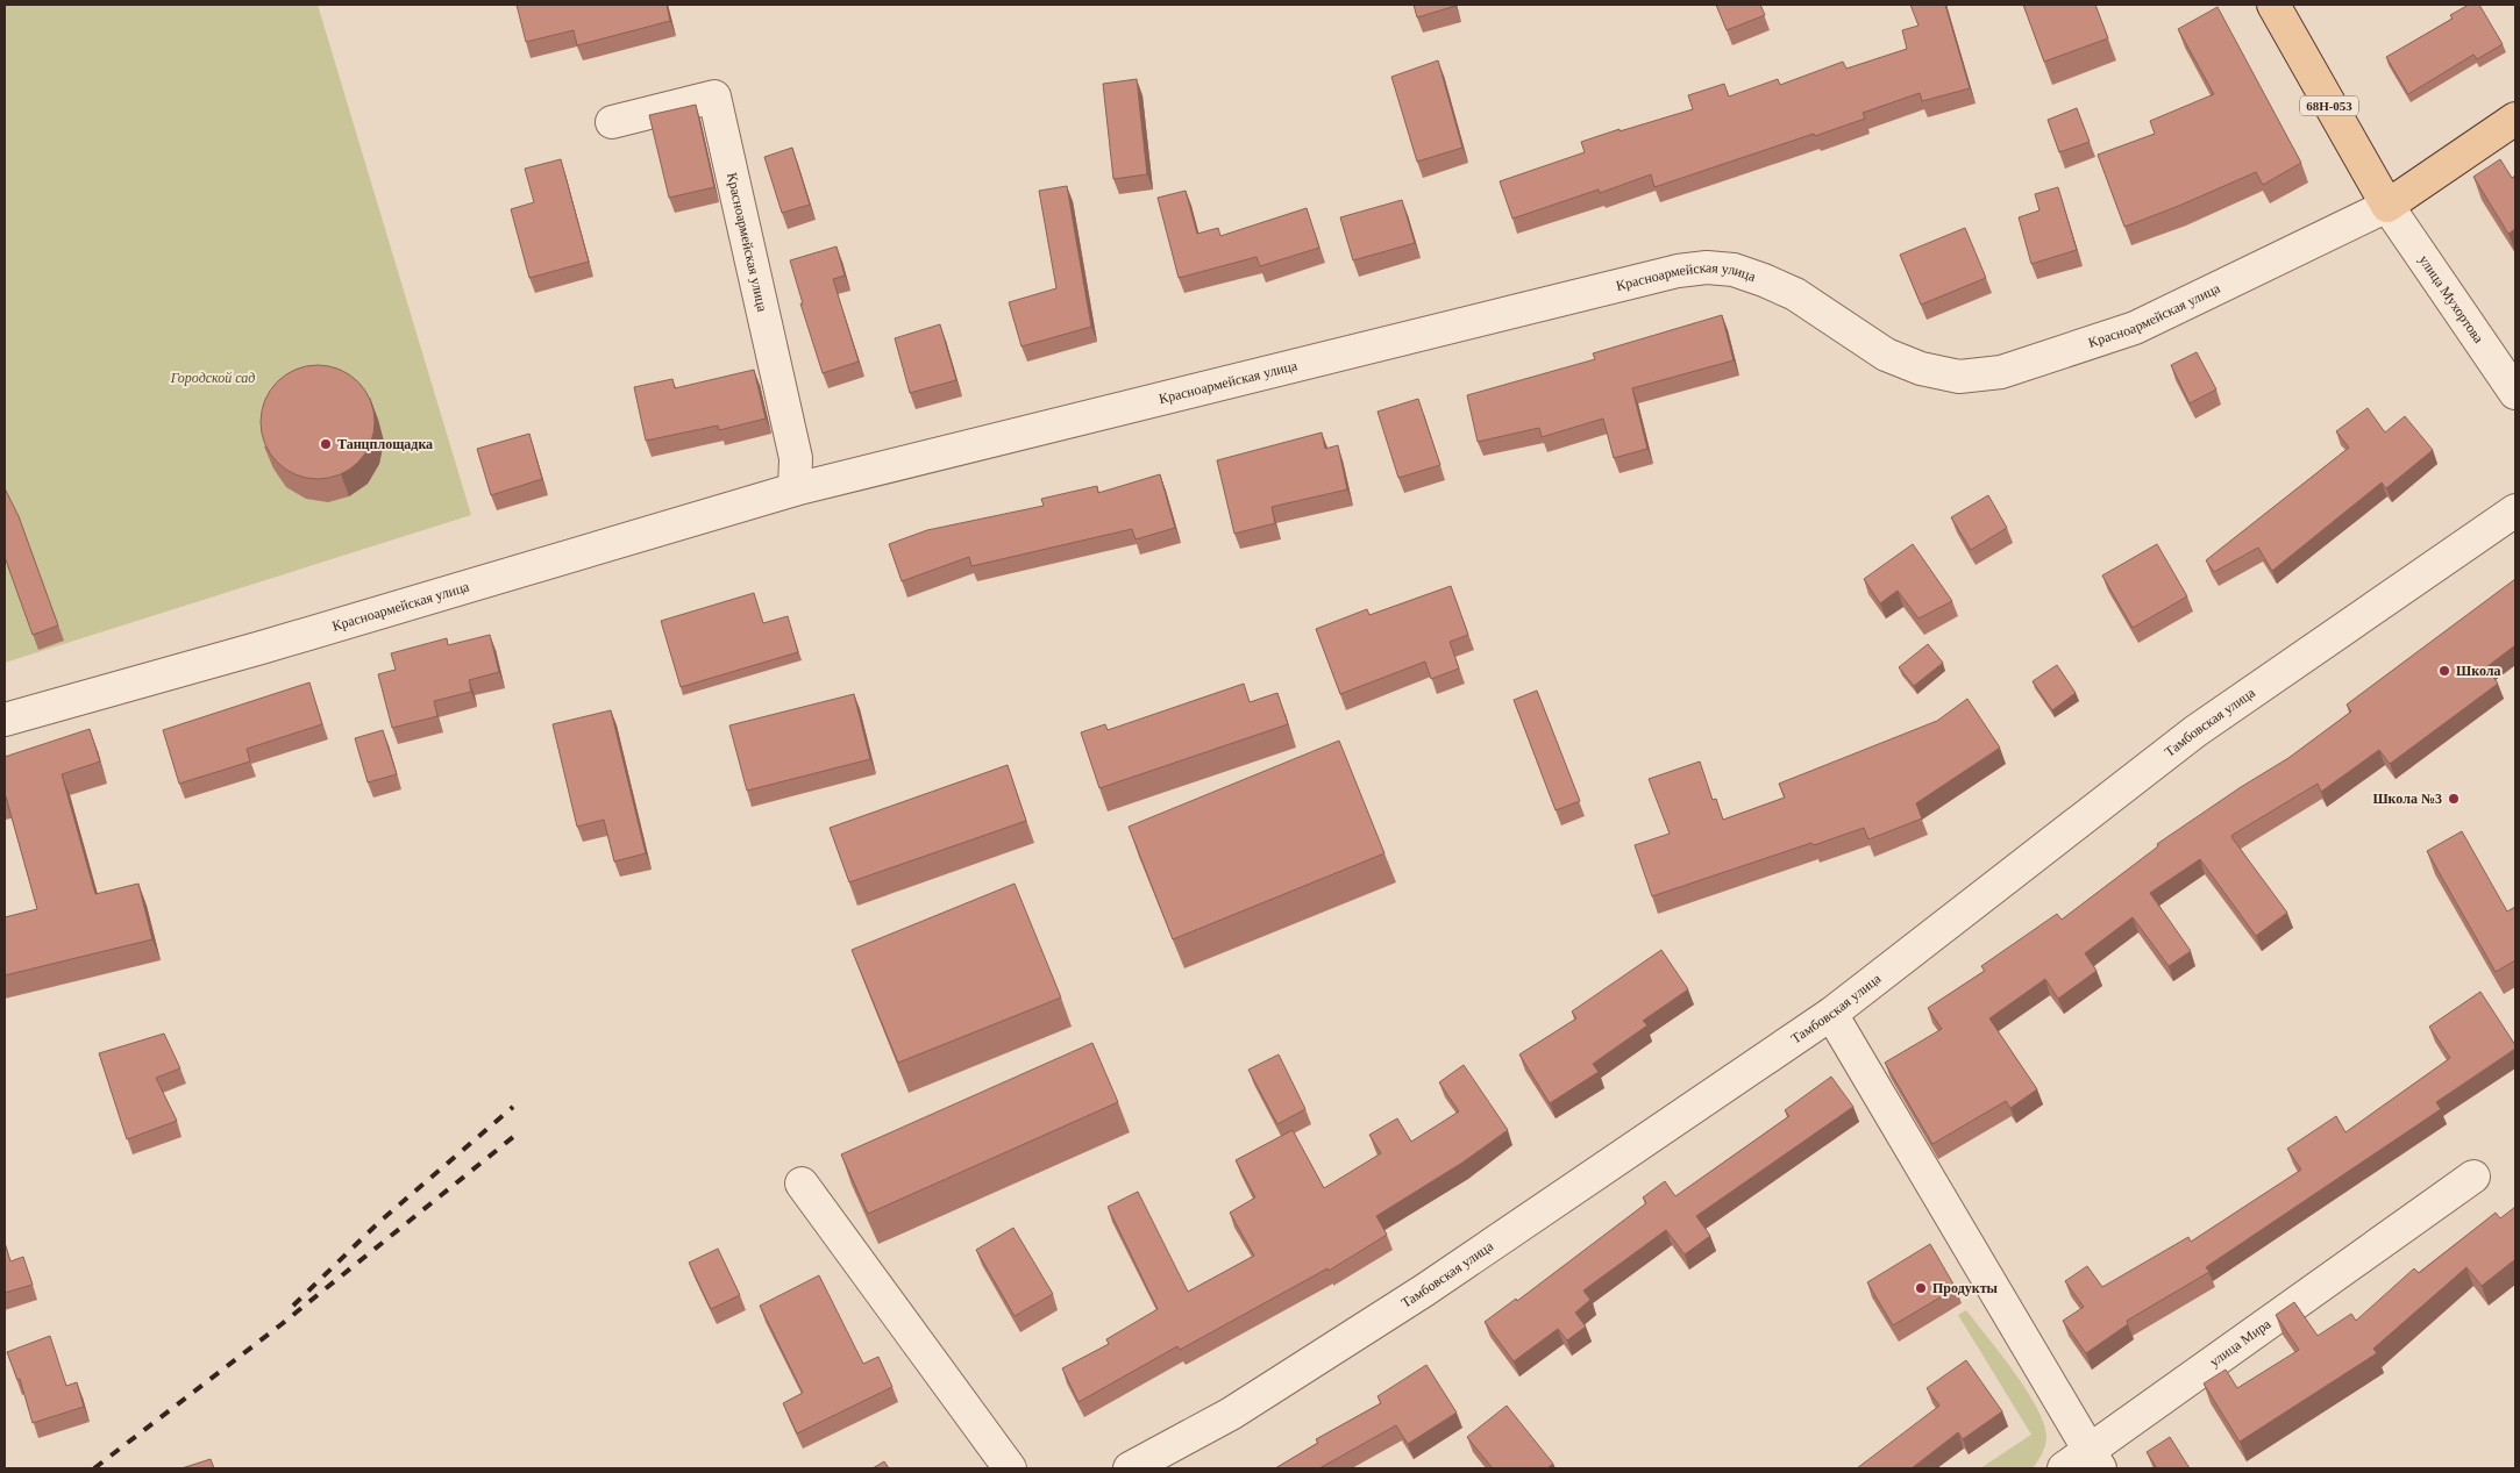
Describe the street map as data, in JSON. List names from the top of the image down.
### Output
{
  "streets": {
    "main road": ["68Н-053", "Красноармейская улица"],
    "street": ["улица Мухортова", "Тамбовская улица", "улица Мира"]
  },
  "crossings": [
    ["68Н-053", "Красноармейская улица"],
    ["68Н-053", "улица Мухортова"],
    ["Красноармейская улица", "улица Мухортова"]
  ],
  "parks": ["Городской сад"],
  "places": [
    "Танцплощадка",
    "Школа",
    "Школа №3",
    "Продукты"
  ]
}
